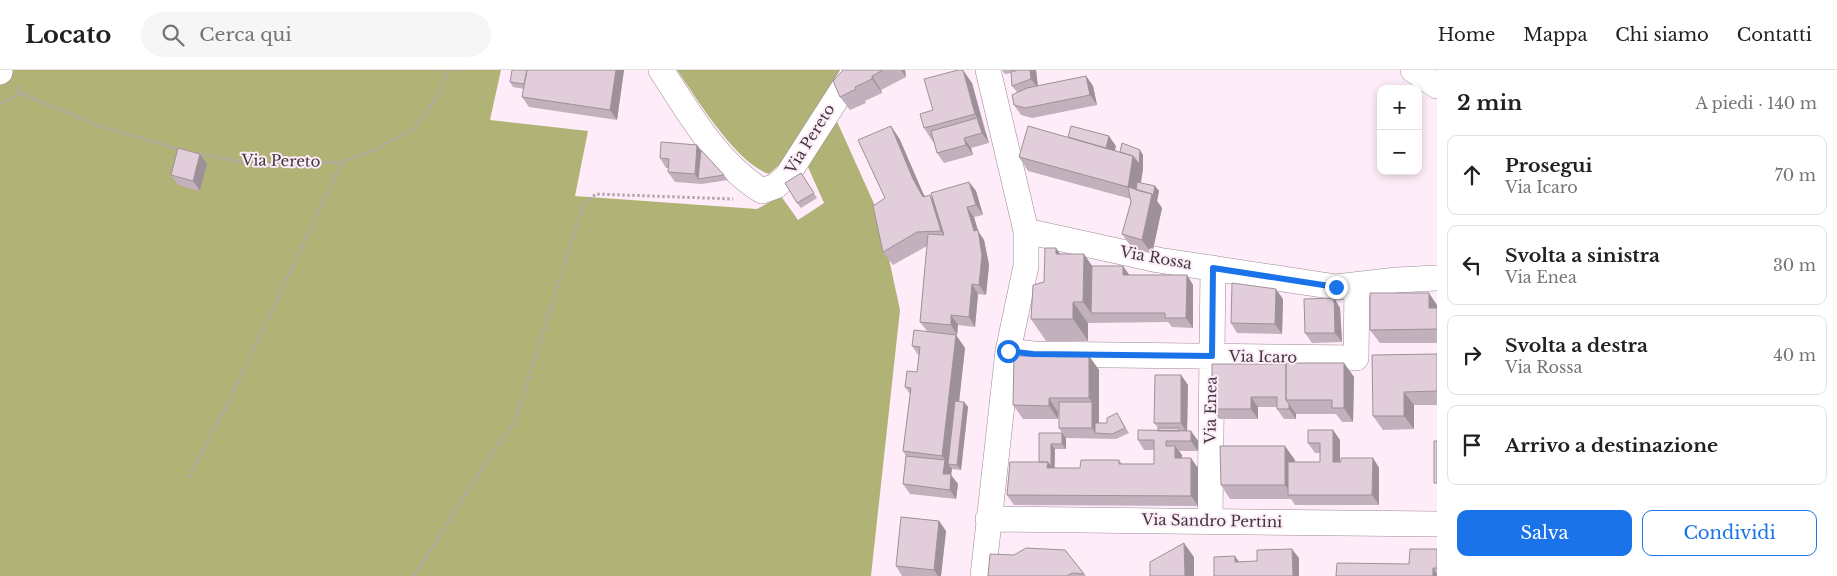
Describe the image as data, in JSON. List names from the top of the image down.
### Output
{
  "streets": {
    "street": [
      "Via Pereto",
      "Via Rossa",
      "Via Icaro",
      "Via Enea",
      "Via Sandro Pertini"
    ]
  },
  "crossings": [
    ["Via Rossa", "Via Icaro"],
    ["Via Rossa", "Via Enea"],
    ["Via Icaro", "Via Enea"],
    ["Via Enea", "Via Sandro Pertini"]
  ],
  "page": {
    "header": "Locato",
    "search": "Cerca qui",
    "nav": [
      "Home",
      "Mappa",
      "Chi siamo",
      "Contatti"
    ],
    "heading": ["2 min", "A piedi · 140 m"],
    "map_buttons": ["+", "−"],
    "list": [
      ["Prosegui", "Via Icaro", "70 m"],
      ["Svolta a sinistra", "Via Enea", "30 m"],
      ["Svolta a destra", "Via Rossa", "40 m"],
      "Arrivo a destinazione"
    ],
    "buttons": ["Salva", "Condividi"]
  }
}
